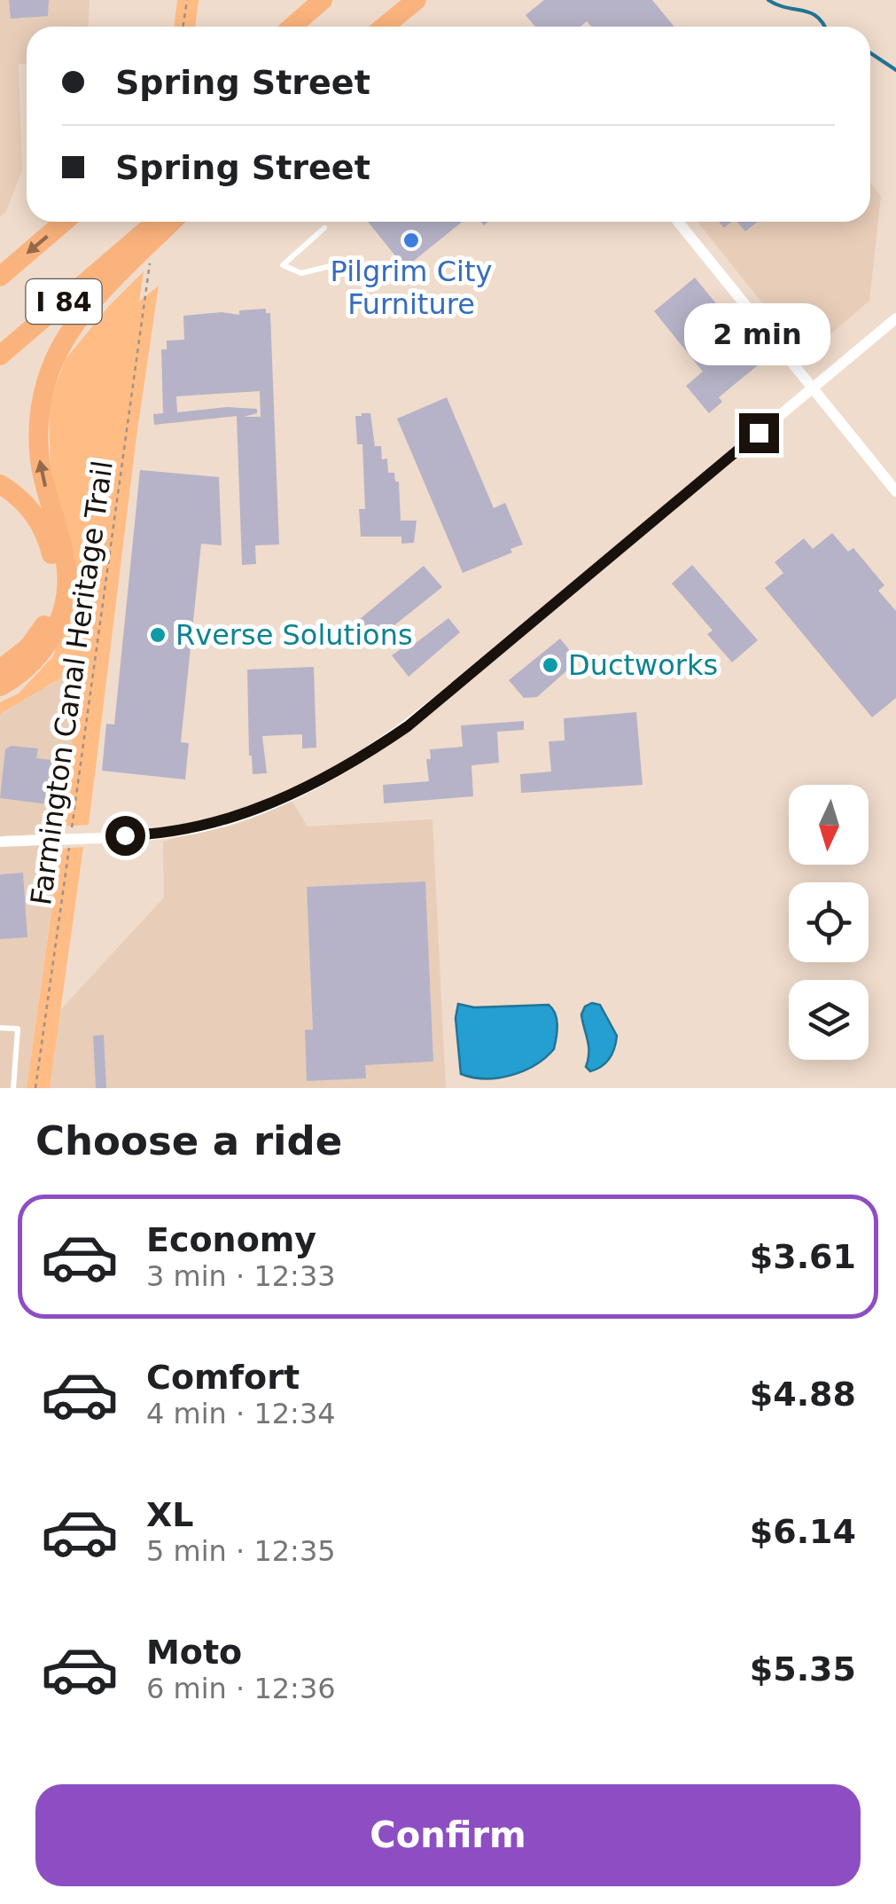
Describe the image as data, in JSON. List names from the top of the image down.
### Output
{
  "streets": {
    "highway": ["I 84"],
    "path": ["Farmington Canal Heritage Trail"]
  },
  "places": ["Pilgrim City Furniture", "Rverse Solutions", "Ductworks"],
  "north": "bottom",
  "page": {
    "banner": ["Spring Street", "Spring Street"],
    "bubble": "2 min",
    "heading": "Choose a ride",
    "list": [
      {
        "name": "Economy",
        "note": "3 min · 12:33",
        "value": "$3.61"
      },
      {
        "name": "Comfort",
        "note": "4 min · 12:34",
        "value": "$4.88"
      },
      {
        "name": "XL",
        "note": "5 min · 12:35",
        "value": "$6.14"
      },
      {
        "name": "Moto",
        "note": "6 min · 12:36",
        "value": "$5.35"
      }
    ],
    "buttons": "Confirm"
  }
}
